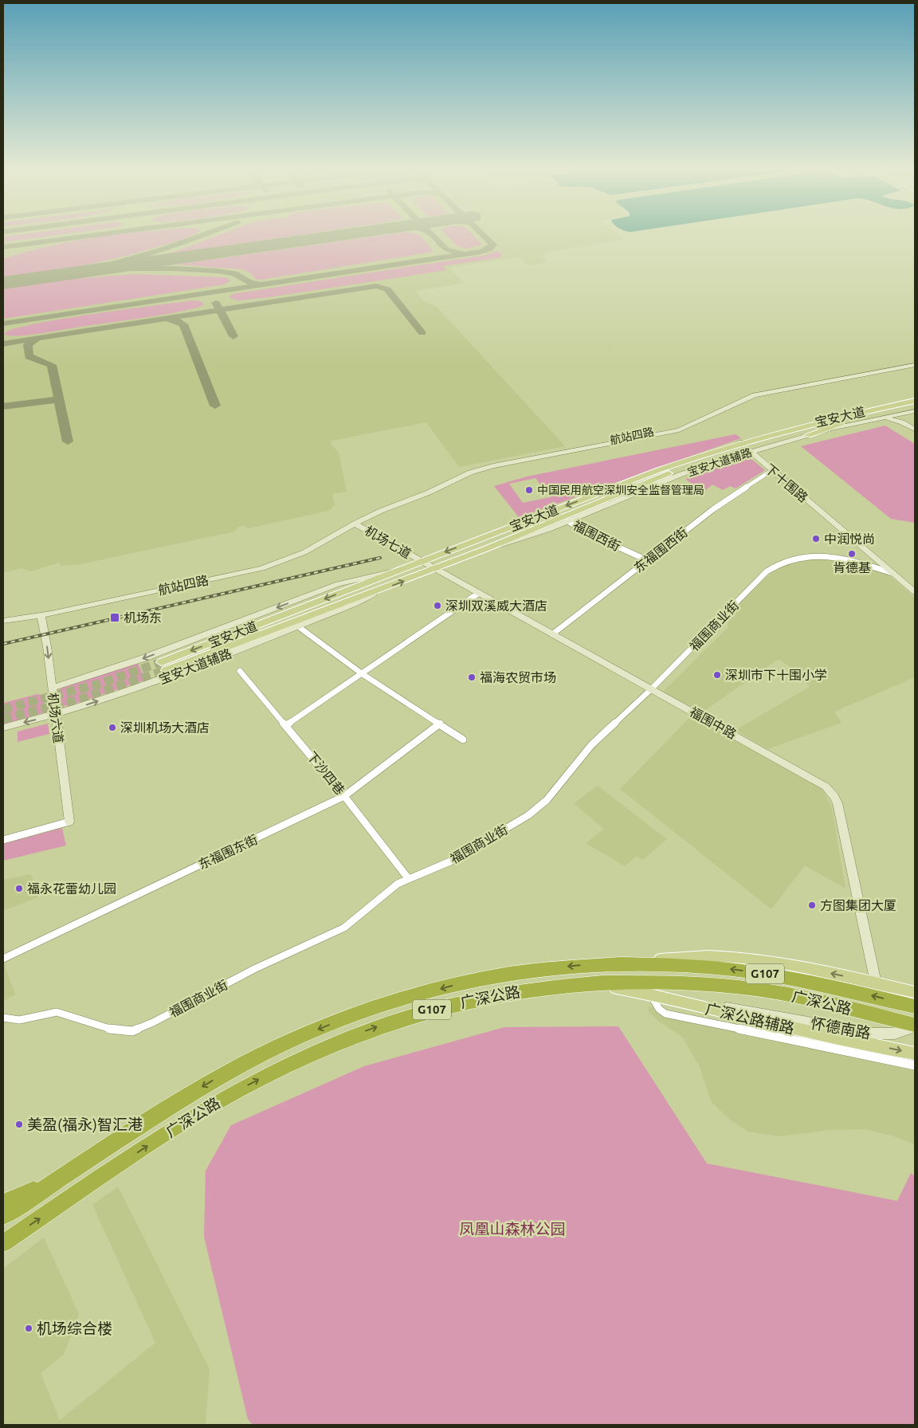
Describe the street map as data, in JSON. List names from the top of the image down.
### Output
{
  "streets": {
    "highway": ["G107", "广深公路"],
    "main road": [
      "宝安大道",
      "航站四路",
      "宝安大道辅路",
      "下十围路",
      "机场七道",
      "机场六道",
      "福围中路",
      "广深公路辅路",
      "怀德南路"
    ],
    "street": [
      "福围西街",
      "东福围西街",
      "福围商业街",
      "下沙四巷",
      "东福围东街"
    ]
  },
  "crossings": [
    ["宝安大道", "宝安大道辅路"],
    ["宝安大道", "下十围路"],
    ["宝安大道", "机场七道"],
    ["宝安大道", "福围中路"],
    ["航站四路", "机场七道"],
    ["航站四路", "机场六道"],
    ["宝安大道辅路", "下十围路"],
    ["宝安大道辅路", "福围西街"],
    ["宝安大道辅路", "机场六道"],
    ["下十围路", "东福围西街"],
    ["下十围路", "福围商业街"],
    ["福围西街", "东福围西街"],
    ["机场七道", "福围中路"],
    ["东福围西街", "福围中路"],
    ["福围商业街", "福围中路"],
    ["福围商业街", "下沙四巷"],
    ["下沙四巷", "东福围东街"],
    ["广深公路", "广深公路辅路"],
    ["广深公路", "怀德南路"],
    ["广深公路辅路", "怀德南路"]
  ],
  "one_way": ["机场六道"],
  "parks": ["凤凰山森林公园"],
  "places": {
    "other": [
      "中国民用航空深圳安全监督管理局",
      "中润悦尚",
      "肯德基",
      "深圳双溪威大酒店",
      "深圳市下十围小学",
      "福海农贸市场",
      "深圳机场大酒店",
      "福永花蕾幼儿园",
      "方图集团大厦",
      "美盈(福永)智汇港",
      "机场综合楼"
    ],
    "transit": ["机场东"]
  }
}
